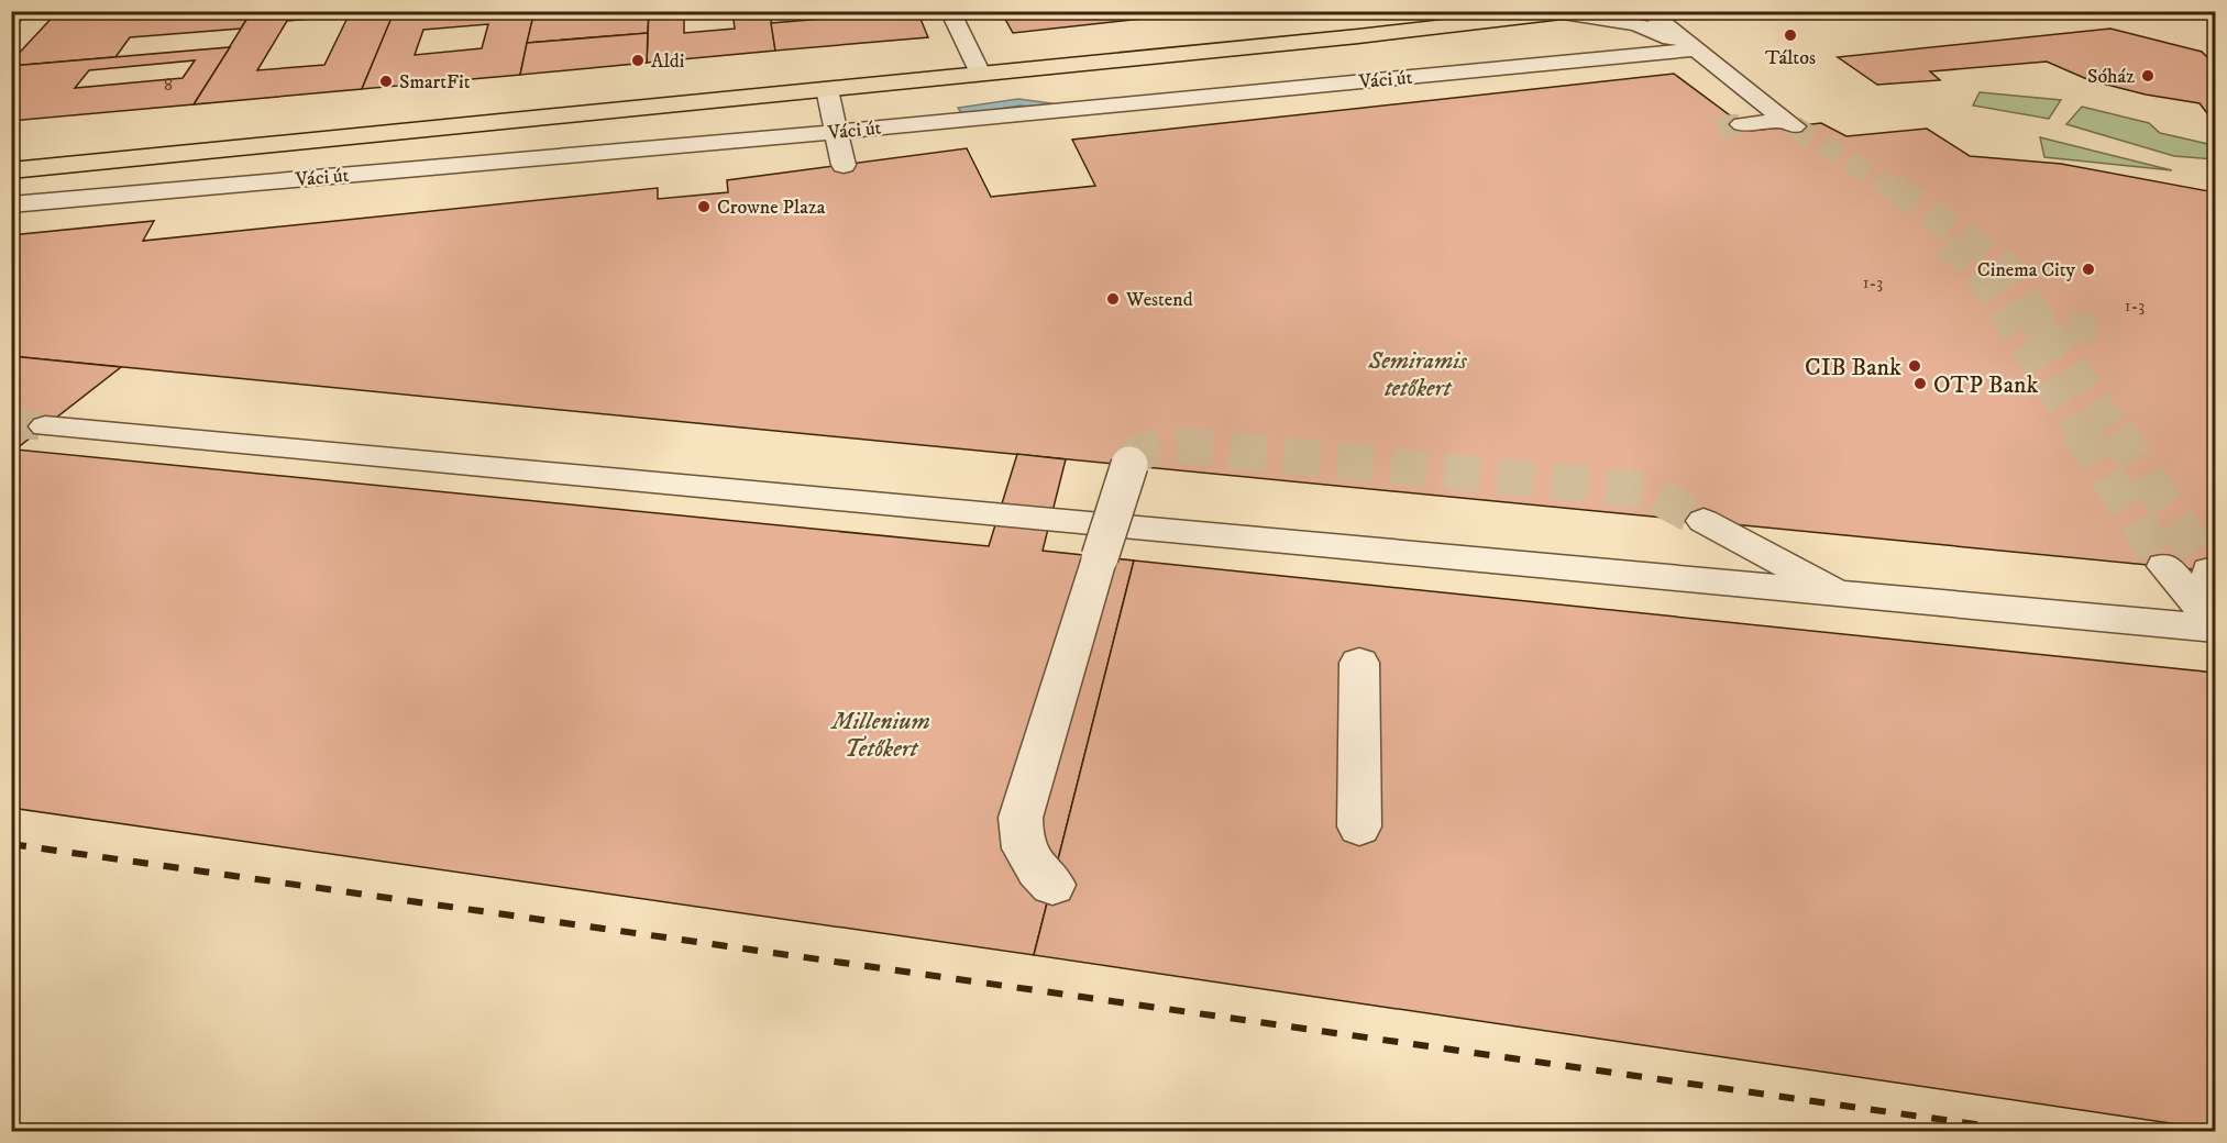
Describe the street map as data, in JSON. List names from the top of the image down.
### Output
{
  "streets": {
    "main road": ["Váci út"]
  },
  "parks": ["Semiramis tetőkert", "Millenium Tetőkert"],
  "places": [
    "Táltos",
    "Aldi",
    "Sóház",
    "SmartFit",
    "Crowne Plaza",
    "Cinema City",
    "Westend",
    "CIB Bank",
    "OTP Bank"
  ],
  "house_numbers": ["8", "1-3", "1-3"]
}
